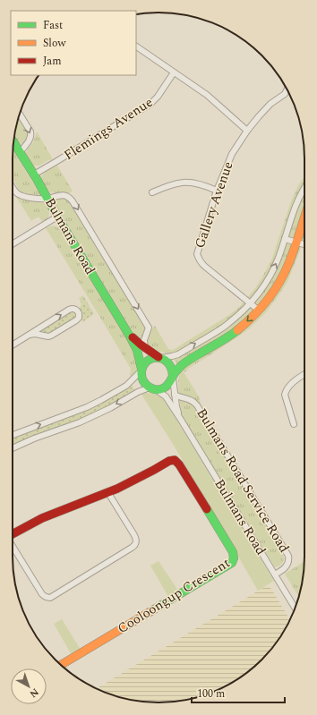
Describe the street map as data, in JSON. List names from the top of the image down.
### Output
{
  "streets": {
    "street": [
      "Flemings Avenue",
      "Gallery Avenue",
      "Bulmans Road",
      "Bulmans Road Service Road",
      "Cooloongup Crescent"
    ]
  },
  "crossings": [
    ["Flemings Avenue", "Bulmans Road"],
    ["Bulmans Road", "Bulmans Road Service Road"]
  ],
  "legend": ["Fast", "Slow", "Jam"],
  "scale_bar": "100 m",
  "north": "bottom right"
}
